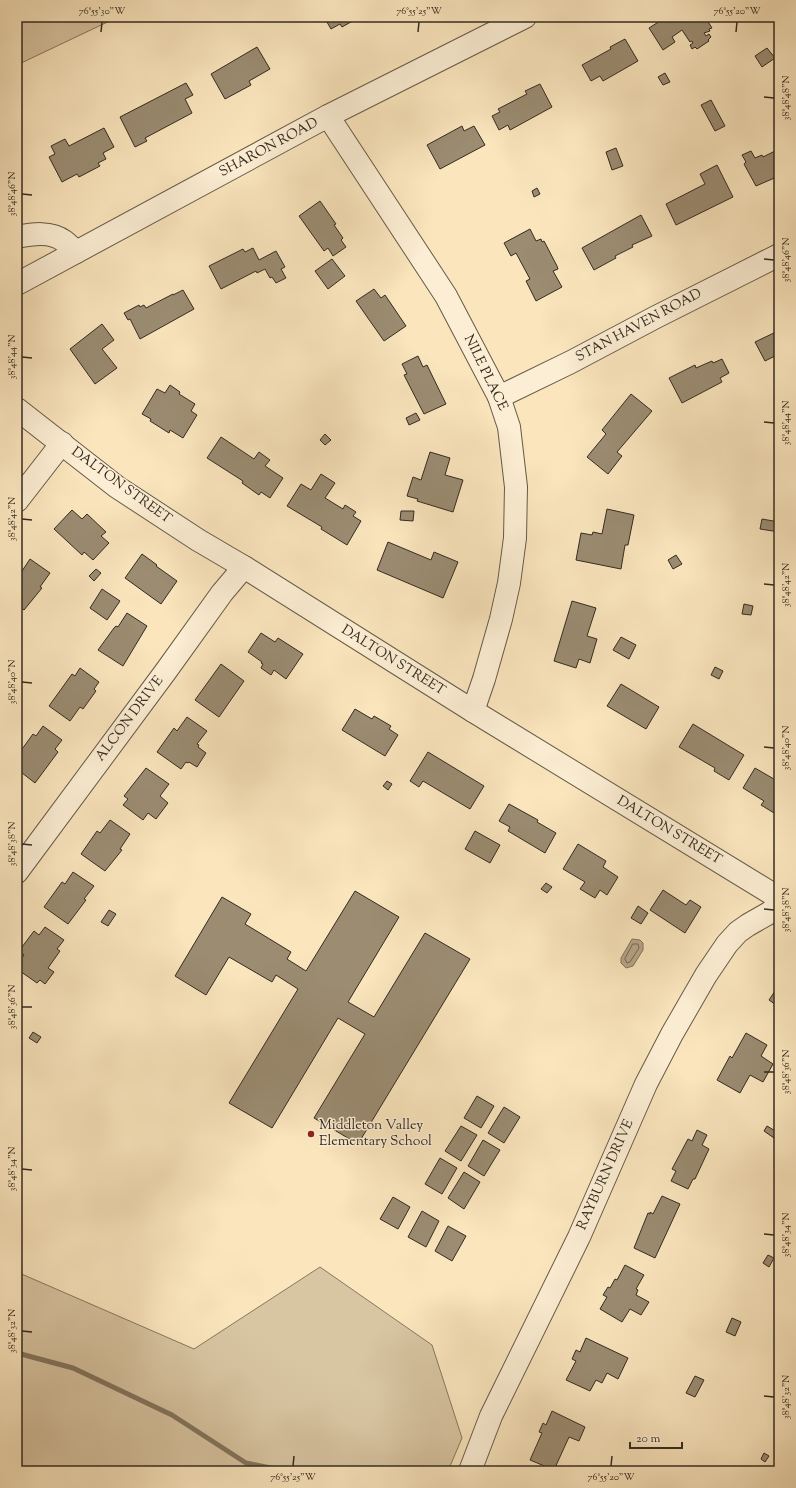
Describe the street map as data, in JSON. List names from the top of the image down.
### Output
{
  "streets": {
    "street": [
      "SHARON ROAD",
      "STAN HAVEN ROAD",
      "NILE PLACE",
      "DALTON STREET",
      "ALCON DRIVE",
      "RAYBURN DRIVE"
    ]
  },
  "crossings": [
    ["SHARON ROAD", "NILE PLACE"],
    ["STAN HAVEN ROAD", "NILE PLACE"],
    ["NILE PLACE", "DALTON STREET"],
    ["DALTON STREET", "ALCON DRIVE"]
  ],
  "places": ["Middleton Valley Elementary School"],
  "scale_bar": "20 m",
  "coordinates": [
    "76°55'30\"W",
    "76°55'25\"W",
    "76°55'20\"W",
    "38°48'48\"N",
    "38°48'46\"N",
    "38°48'44\"N",
    "38°48'42\"N",
    "38°48'40\"N",
    "38°48'38\"N",
    "38°48'36\"N",
    "38°48'34\"N",
    "38°48'32\"N"
  ]
}
